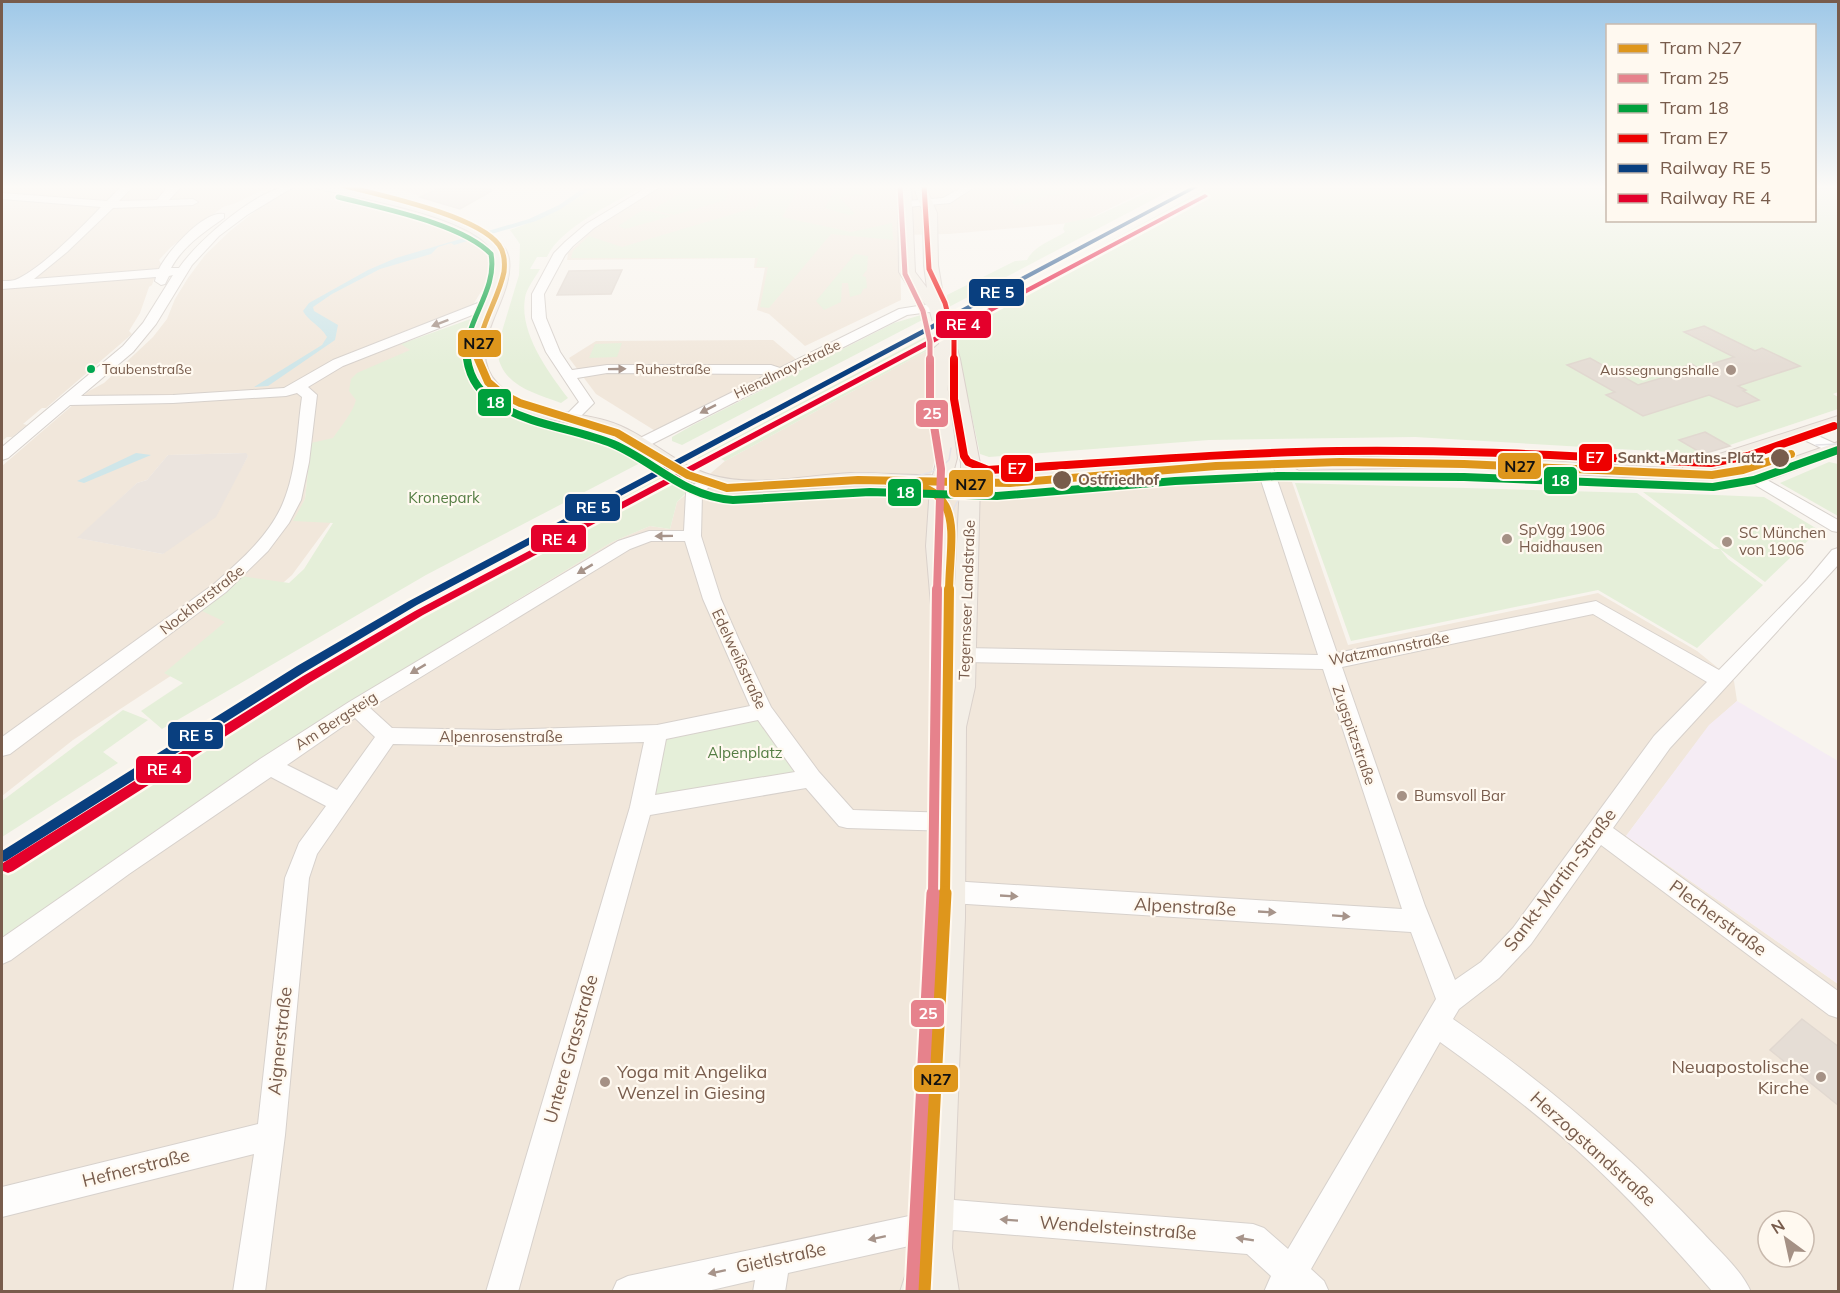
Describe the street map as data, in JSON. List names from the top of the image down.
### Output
{
  "streets": {
    "main road": ["Tegernseer Landstraße"],
    "street": [
      "Ruhestraße",
      "Hiendlmayrstraße",
      "Nockherstraße",
      "Watzmannstraße",
      "Edelweißstraße",
      "Am Bergsteig",
      "Zugspitzstraße",
      "Alpenrosenstraße",
      "Sankt-Martin-Straße",
      "Alpenstraße",
      "Plecherstraße",
      "Aignerstraße",
      "Untere Grasstraße",
      "Herzogstandstraße",
      "Hefnerstraße",
      "Wendelsteinstraße",
      "Gietlstraße"
    ]
  },
  "crossings": [
    ["Ruhestraße", "Hiendlmayrstraße"],
    ["Hiendlmayrstraße", "Tegernseer Landstraße"],
    ["Tegernseer Landstraße", "Watzmannstraße"],
    ["Tegernseer Landstraße", "Edelweißstraße"],
    ["Tegernseer Landstraße", "Alpenstraße"],
    ["Tegernseer Landstraße", "Wendelsteinstraße"],
    ["Tegernseer Landstraße", "Gietlstraße"],
    ["Watzmannstraße", "Zugspitzstraße"],
    ["Watzmannstraße", "Sankt-Martin-Straße"],
    ["Edelweißstraße", "Am Bergsteig"],
    ["Zugspitzstraße", "Sankt-Martin-Straße"],
    ["Zugspitzstraße", "Alpenstraße"],
    ["Zugspitzstraße", "Herzogstandstraße"],
    ["Alpenrosenstraße", "Aignerstraße"],
    ["Sankt-Martin-Straße", "Plecherstraße"],
    ["Sankt-Martin-Straße", "Herzogstandstraße"],
    ["Sankt-Martin-Straße", "Wendelsteinstraße"],
    ["Aignerstraße", "Hefnerstraße"],
    ["Wendelsteinstraße", "Gietlstraße"]
  ],
  "one_way": [
    "Ruhestraße",
    "Hiendlmayrstraße",
    "Am Bergsteig",
    "Alpenstraße",
    "Wendelsteinstraße",
    "Gietlstraße"
  ],
  "parks": ["Kronepark", "Alpenplatz"],
  "places": [
    "Taubenstraße",
    "Aussegnungshalle",
    "Sankt-Martins-Platz",
    "Ostfriedhof",
    "SpVgg 1906 Haidhausen",
    "SC München von 1906",
    "Bumsvoll Bar",
    "Neuapostolische Kirche",
    "Yoga mit Angelika Wenzel in Giesing"
  ],
  "lines": [
    "tram line N27",
    "tram line 25",
    "tram line 18",
    "tram line E7"
  ],
  "legend": [
    "Tram N27",
    "Tram 25",
    "Tram 18",
    "Tram E7",
    "Railway RE 5",
    "Railway RE 4"
  ],
  "north": "top left"
}
